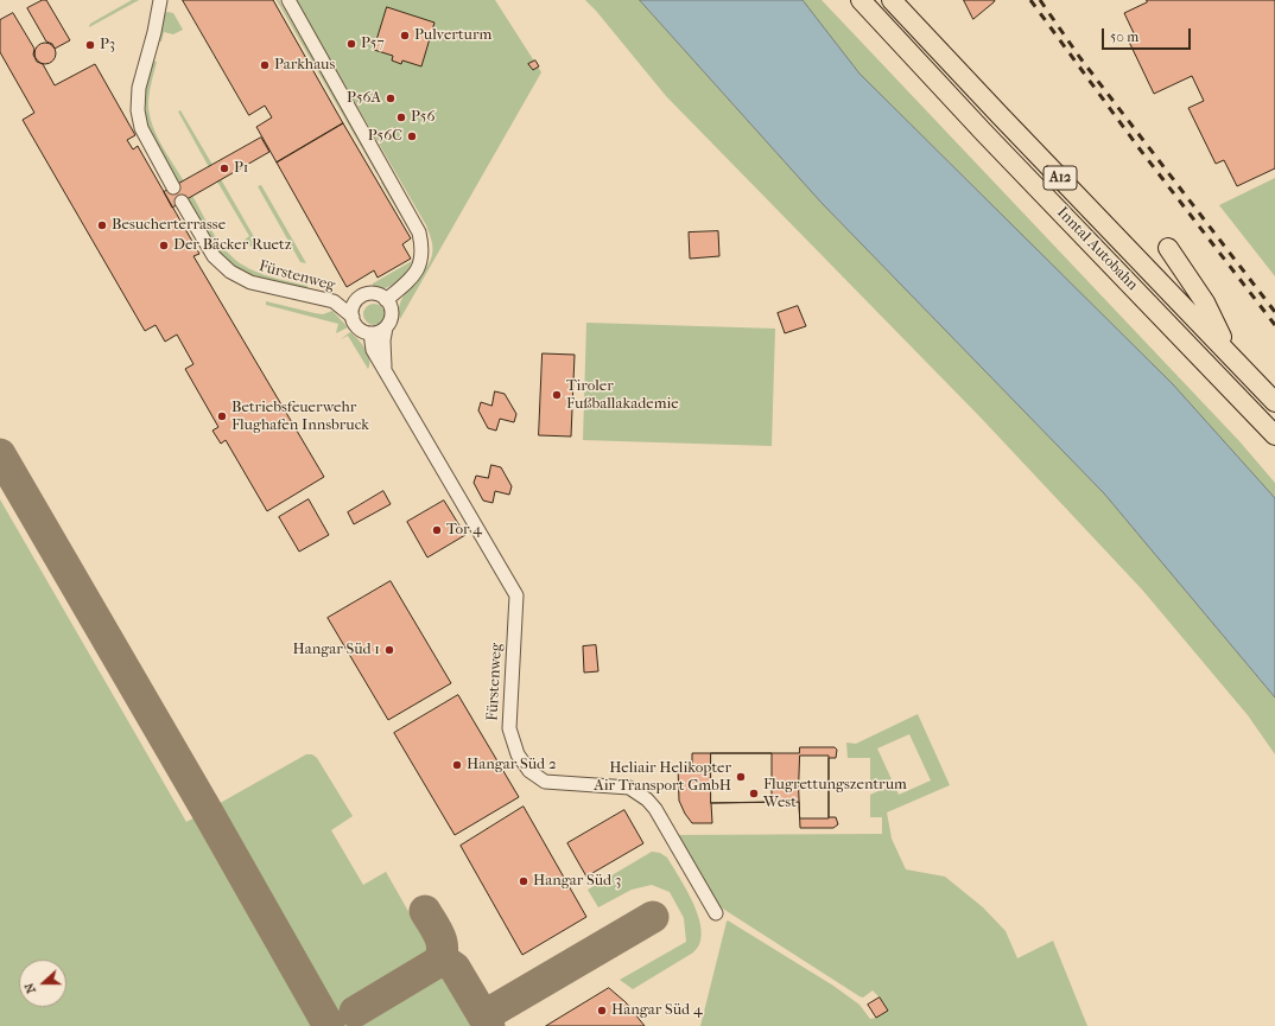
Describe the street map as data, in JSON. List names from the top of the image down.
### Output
{
  "streets": {
    "highway": ["A12", "Inntal Autobahn"],
    "street": ["Fürstenweg"]
  },
  "places": [
    "Pulverturm",
    "P57",
    "P3",
    "Parkhaus",
    "P56A",
    "P56",
    "P56C",
    "P1",
    "Besucherterrasse",
    "Der Bäcker Ruetz",
    "Tiroler Fußballakademie",
    "Betriebsfeuerwehr Flughafen Innsbruck",
    "Tor 4",
    "Hangar Süd 1",
    "Hangar Süd 2",
    "Heliair Helikopter Air Transport GmbH",
    "Flugrettungszentrum West",
    "Hangar Süd 3",
    "Hangar Süd 4"
  ],
  "scale_bar": "50 m",
  "north": "left"
}
